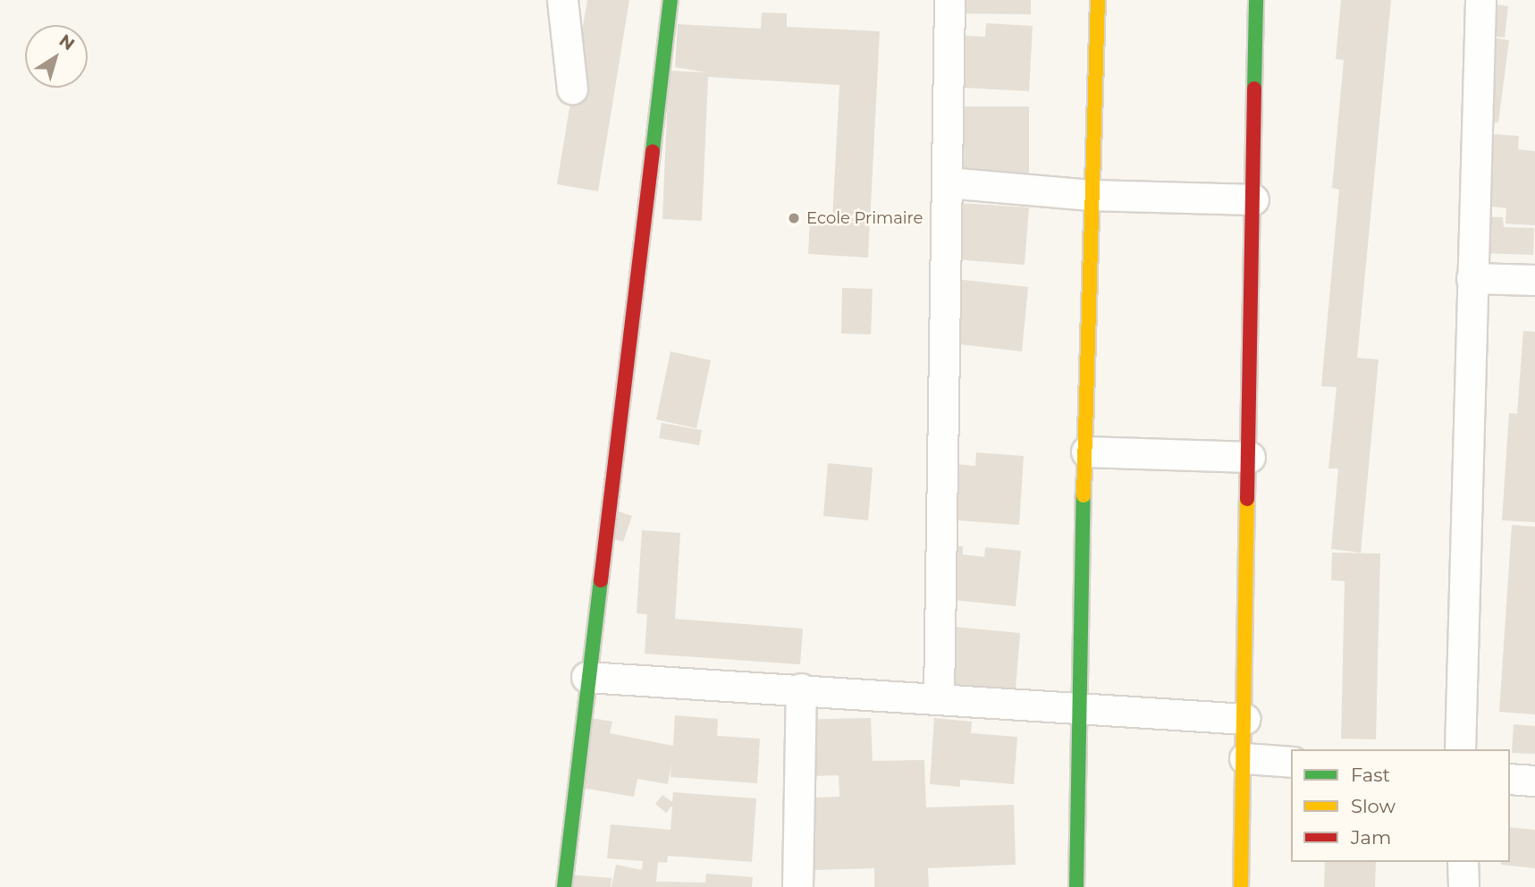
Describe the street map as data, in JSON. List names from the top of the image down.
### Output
{
  "places": ["Ecole Primaire"],
  "legend": ["Fast", "Slow", "Jam"],
  "north": "top right"
}
